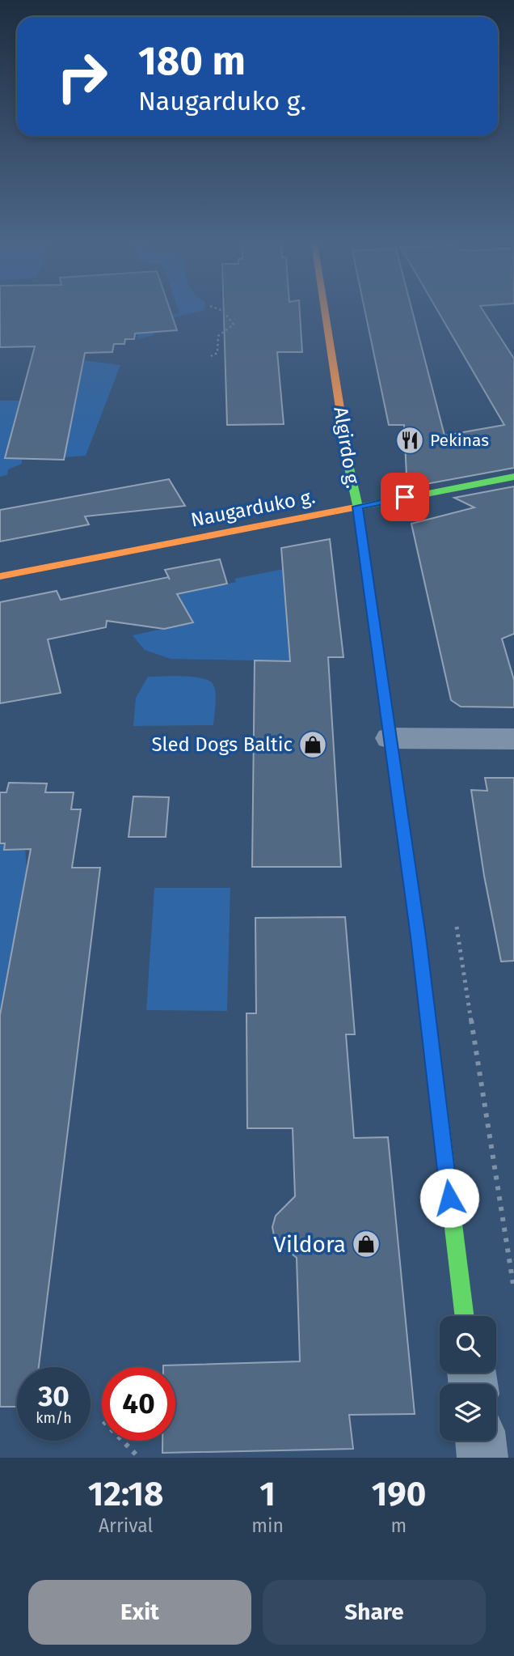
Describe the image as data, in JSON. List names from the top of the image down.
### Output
{
  "streets": {
    "street": ["Algirdo g.", "Naugarduko g."]
  },
  "crossings": [
    ["Algirdo g.", "Naugarduko g."]
  ],
  "places": {
    "restaurant": ["Pekinas"],
    "shop": ["Sled Dogs Baltic", "Vildora"]
  },
  "page": {
    "turn": ["180 m", "Naugarduko g."],
    "speed": "30 km/h",
    "limit": "40",
    "eta": [
      "12:18",
      "Arrival",
      "1",
      "min",
      "190",
      "m"
    ],
    "buttons": ["Exit", "Share"]
  }
}
